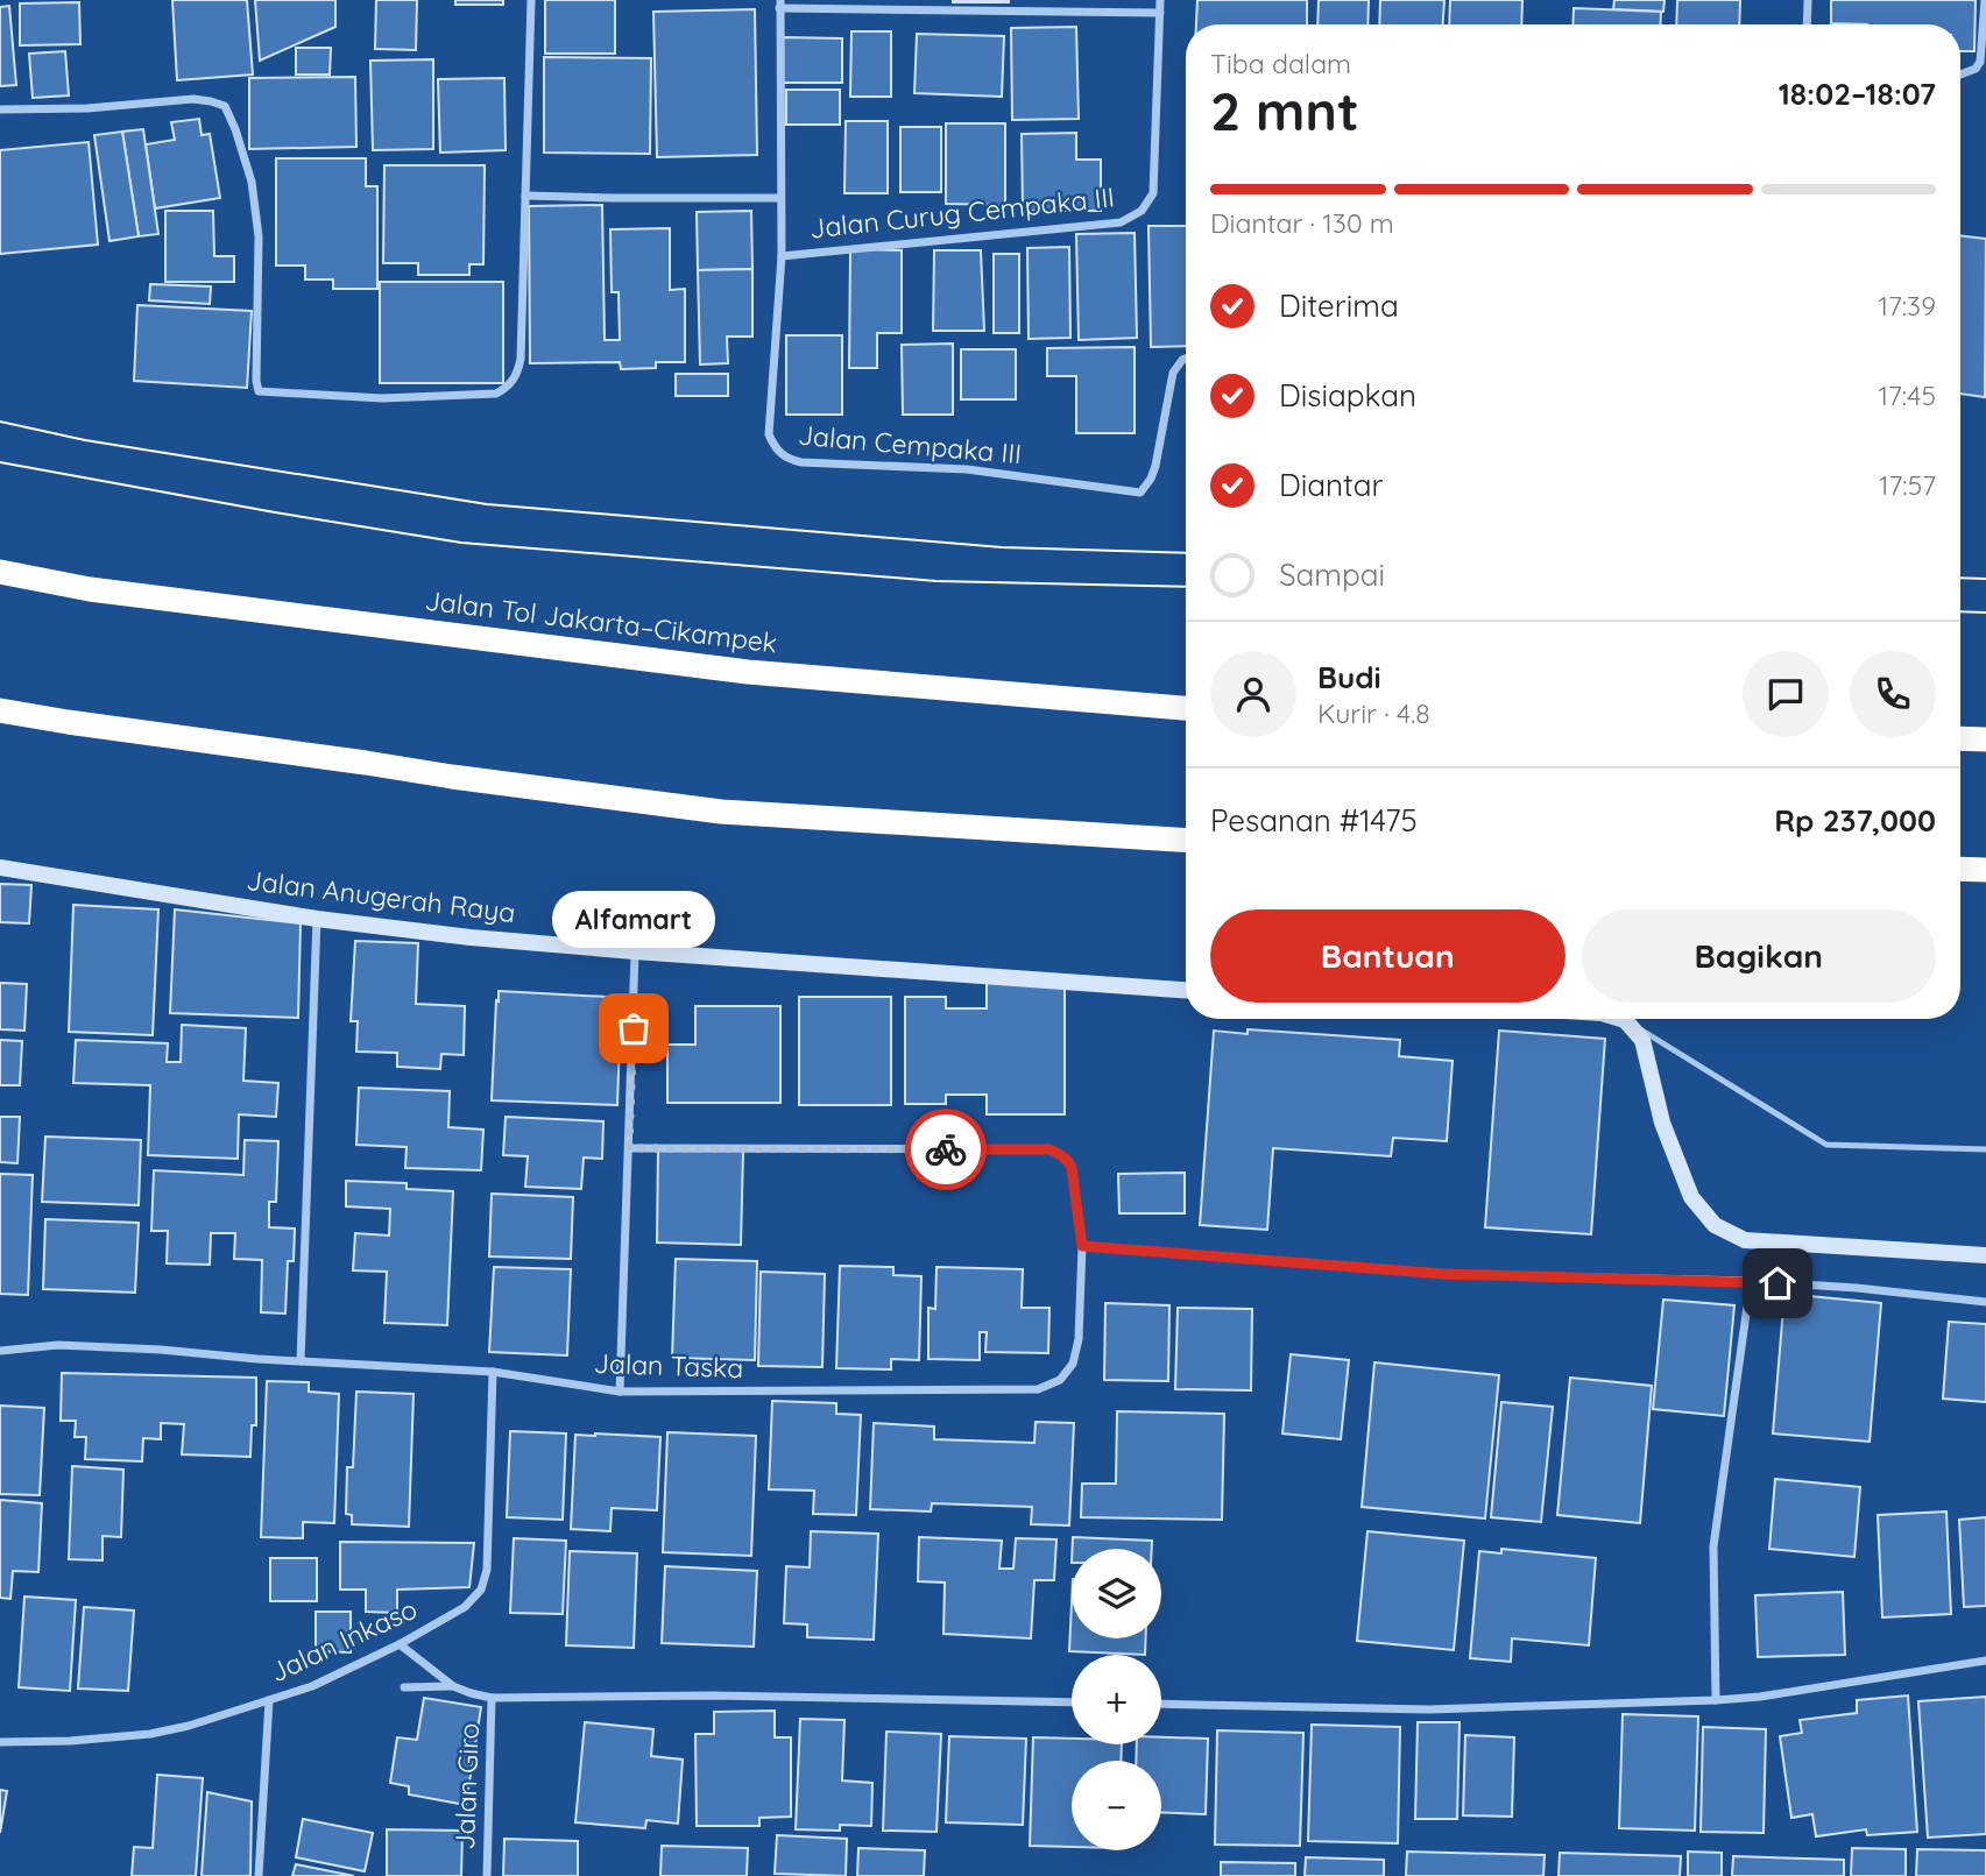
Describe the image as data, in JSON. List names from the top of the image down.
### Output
{
  "streets": {
    "highway": ["Jalan Tol Jakarta–Cikampek"],
    "street": [
      "Jalan Curug Cempaka III",
      "Jalan Cempaka III",
      "Jalan Anugerah Raya",
      "Jalan Taska",
      "Jalan Inkaso",
      "Jalan Giro"
    ]
  },
  "crossings": [
    ["Jalan Curug Cempaka III", "Jalan Cempaka III"],
    ["Jalan Taska", "Jalan Inkaso"]
  ],
  "places": ["Alfamart"],
  "page": {
    "heading": ["2 mnt", "Tiba dalam", "18:02–18:07"],
    "panel": [
      "Budi",
      "Kurir · 4.8",
      "Pesanan #1475",
      "Rp 237,000"
    ],
    "bar": "Diantar · 130 m",
    "list": [
      ["Diterima", "17:39"],
      ["Disiapkan", "17:45"],
      ["Diantar", "17:57"],
      "Sampai"
    ],
    "bubble": "Alfamart",
    "buttons": ["Bantuan", "Bagikan"],
    "map_buttons": ["+", "−"]
  }
}
